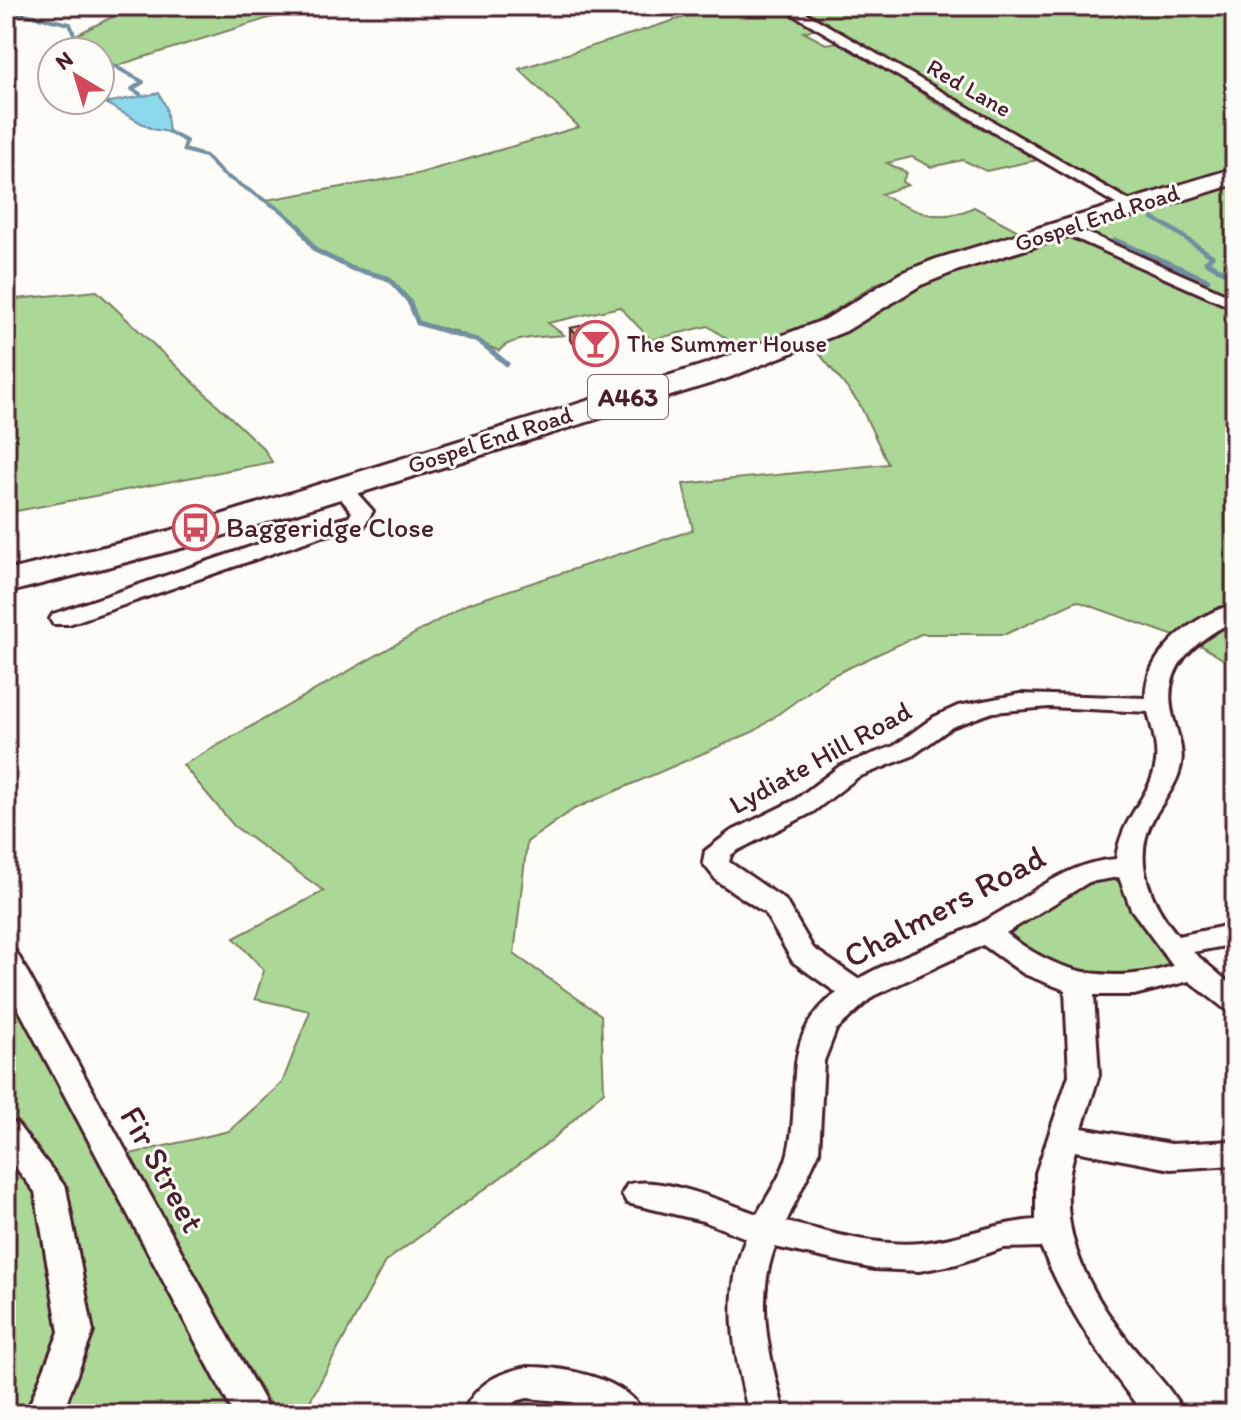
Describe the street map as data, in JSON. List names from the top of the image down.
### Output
{
  "streets": {
    "main road": ["Gospel End Road", "A463"],
    "street": [
      "Red Lane",
      "Lydiate Hill Road",
      "Chalmers Road",
      "Fir Street"
    ]
  },
  "crossings": [
    ["Red Lane", "Gospel End Road"],
    ["Lydiate Hill Road", "Chalmers Road"]
  ],
  "places": {
    "bar": ["The Summer House"],
    "bus stop": ["Baggeridge Close"]
  },
  "north": "top left"
}
